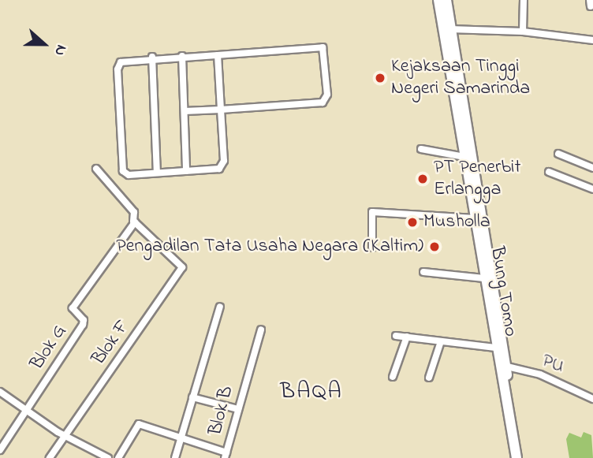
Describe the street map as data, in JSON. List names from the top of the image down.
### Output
{
  "streets": {
    "main road": ["Bung Tomo"],
    "street": [
      "Blok F",
      "Blok G",
      "PU",
      "Blok B"
    ]
  },
  "crossings": [
    ["Bung Tomo", "PU"],
    ["Blok F", "Blok G"]
  ],
  "districts": ["BAQA"],
  "places": [
    "Kejaksaan Tinggi Negeri Samarinda",
    "PT Penerbit Erlangga",
    "Musholla",
    "Pengadilan Tata Usaha Negara (Kaltim)"
  ],
  "north": "right"
}
